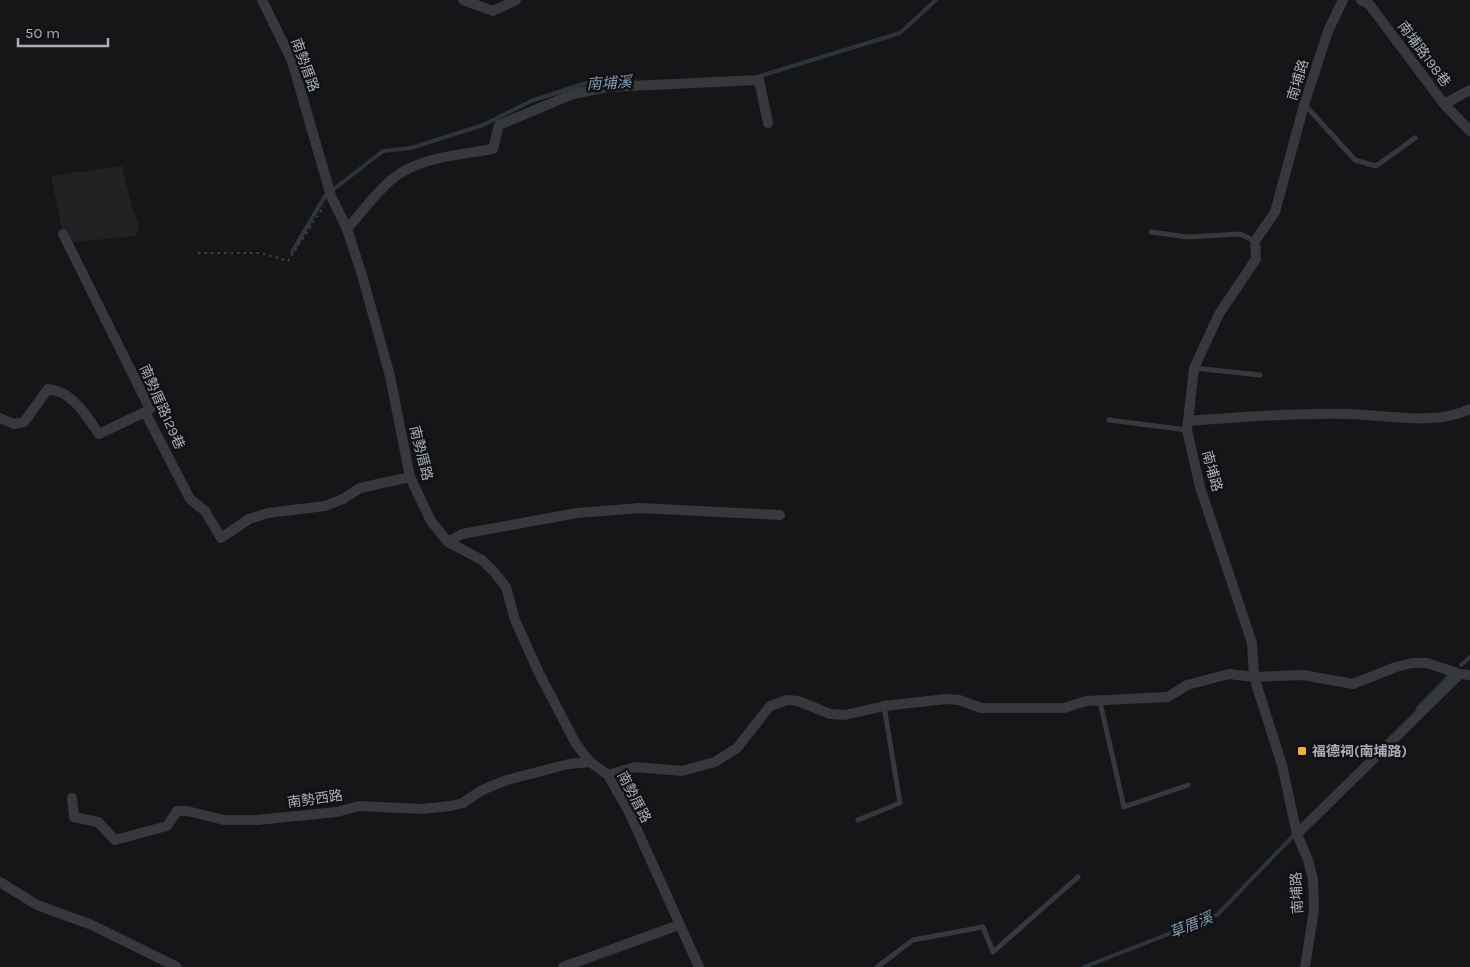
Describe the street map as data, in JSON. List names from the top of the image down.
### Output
{
  "streets": {
    "street": [
      "南埔路198巷",
      "南勢厝路",
      "南埔路",
      "南勢厝路129巷",
      "南勢西路"
    ]
  },
  "crossings": [
    ["南勢厝路", "南勢厝路129巷"],
    ["南勢厝路", "南勢西路"]
  ],
  "water": ["南埔溪", "草厝溪"],
  "places": {
    "transit": ["福德祠(南埔路)"]
  },
  "scale_bar": "50 m"
}
